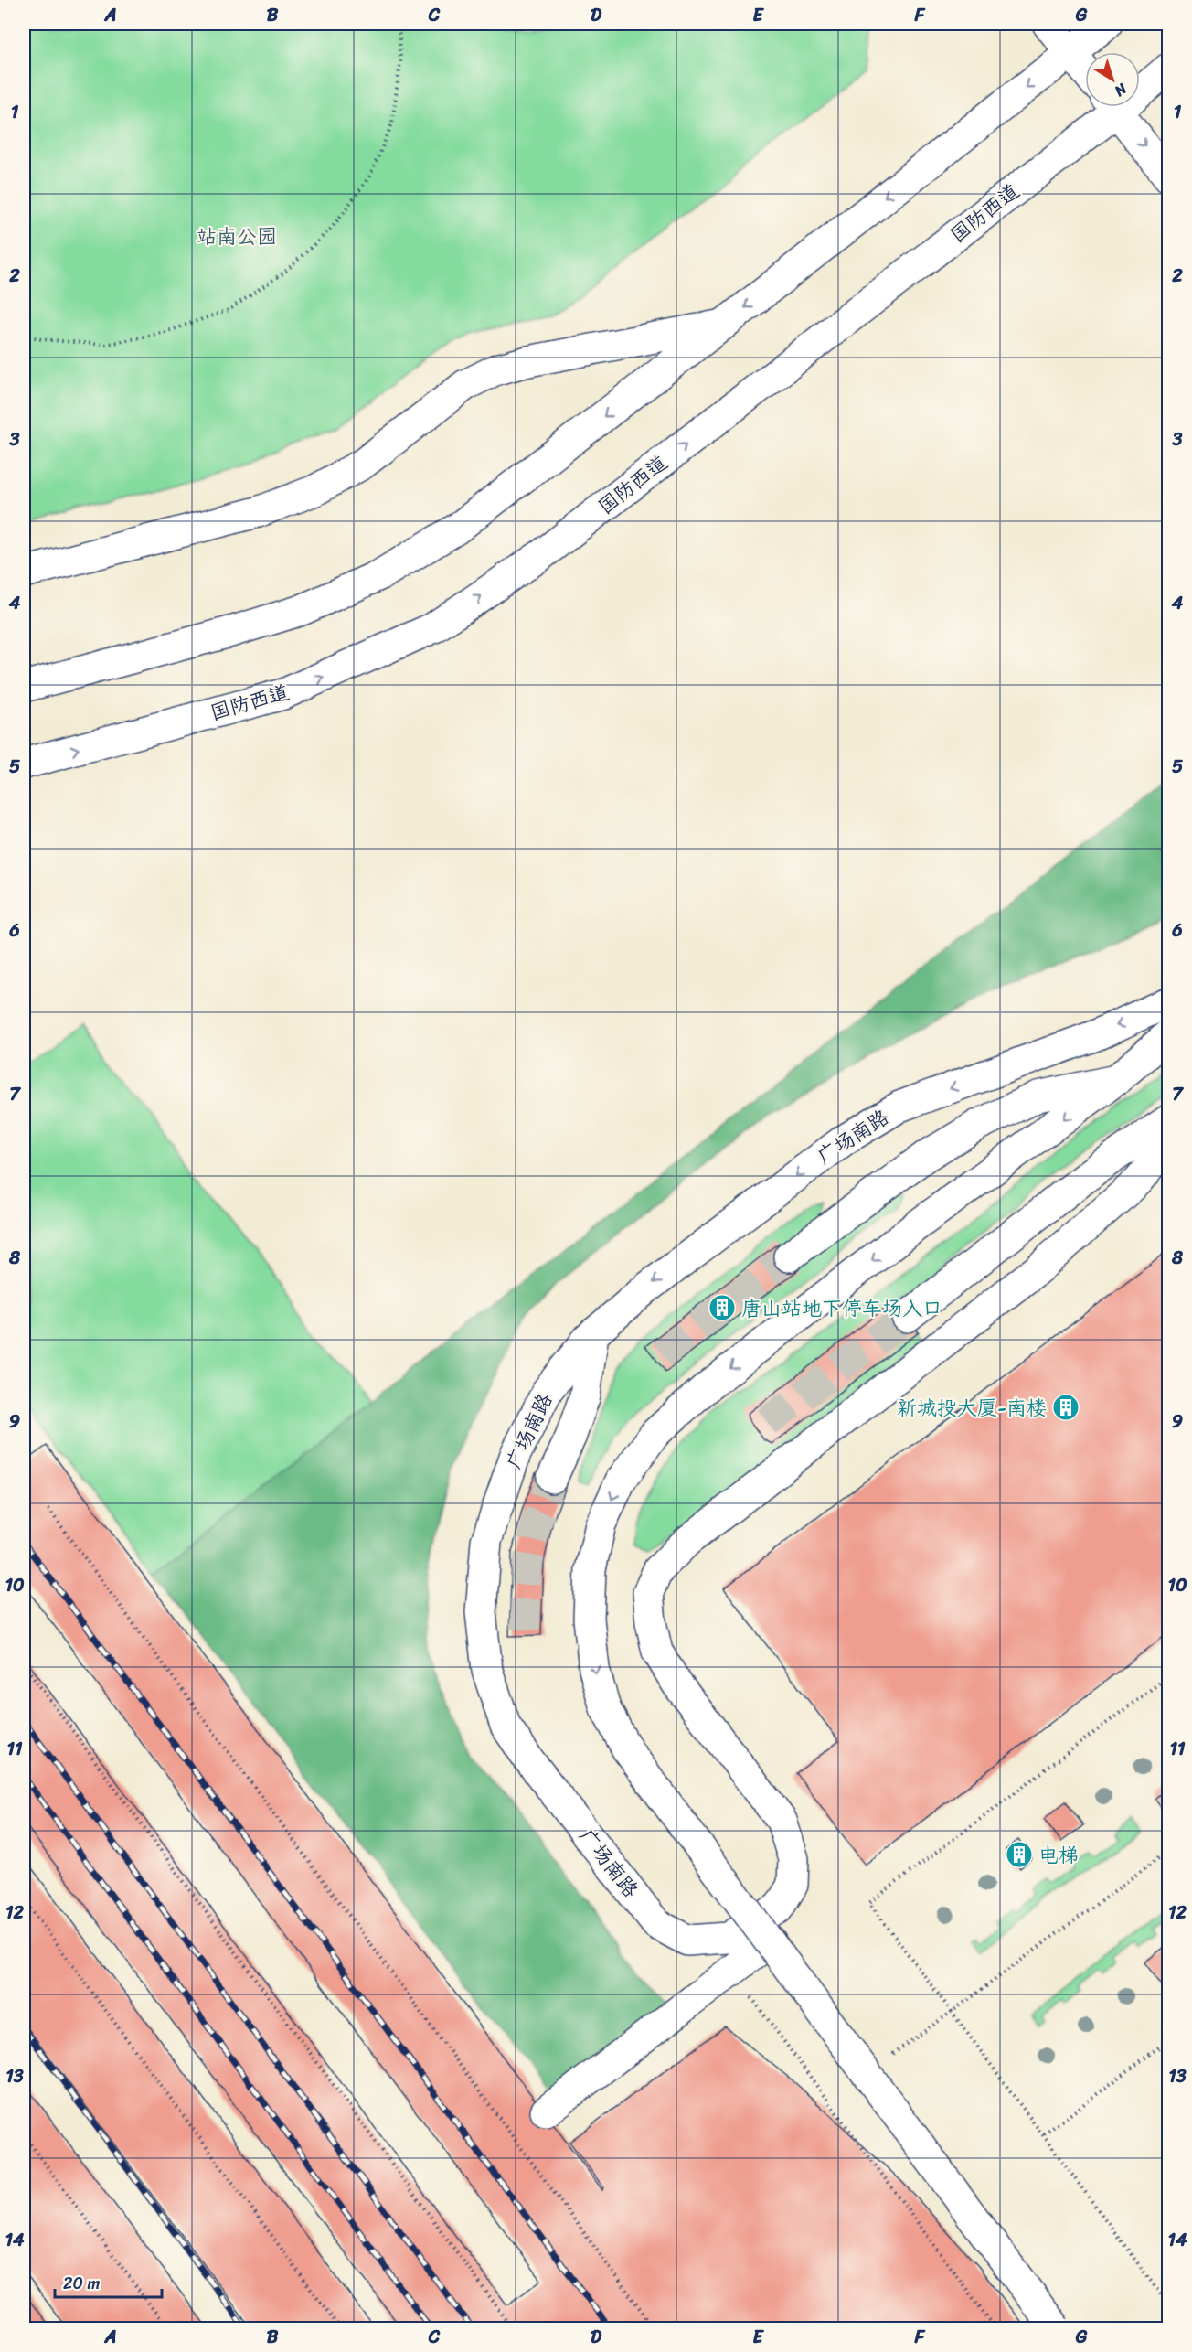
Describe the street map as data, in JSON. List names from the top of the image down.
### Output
{
  "streets": {
    "main road": ["国防西道", "广场南路"]
  },
  "parks": ["站南公园"],
  "places": {
    "building": ["唐山站地下停车场入口", "新城投大厦-南楼", "电梯"]
  },
  "scale_bar": "20 m",
  "north": "bottom right",
  "grid": {
    "columns": [
      "A",
      "B",
      "C",
      "D",
      "E",
      "F",
      "G"
    ],
    "rows": [
      "1",
      "2",
      "3",
      "4",
      "5",
      "6",
      "7",
      "8",
      "9",
      "10",
      "11",
      "12",
      "13",
      "14"
    ]
  }
}
